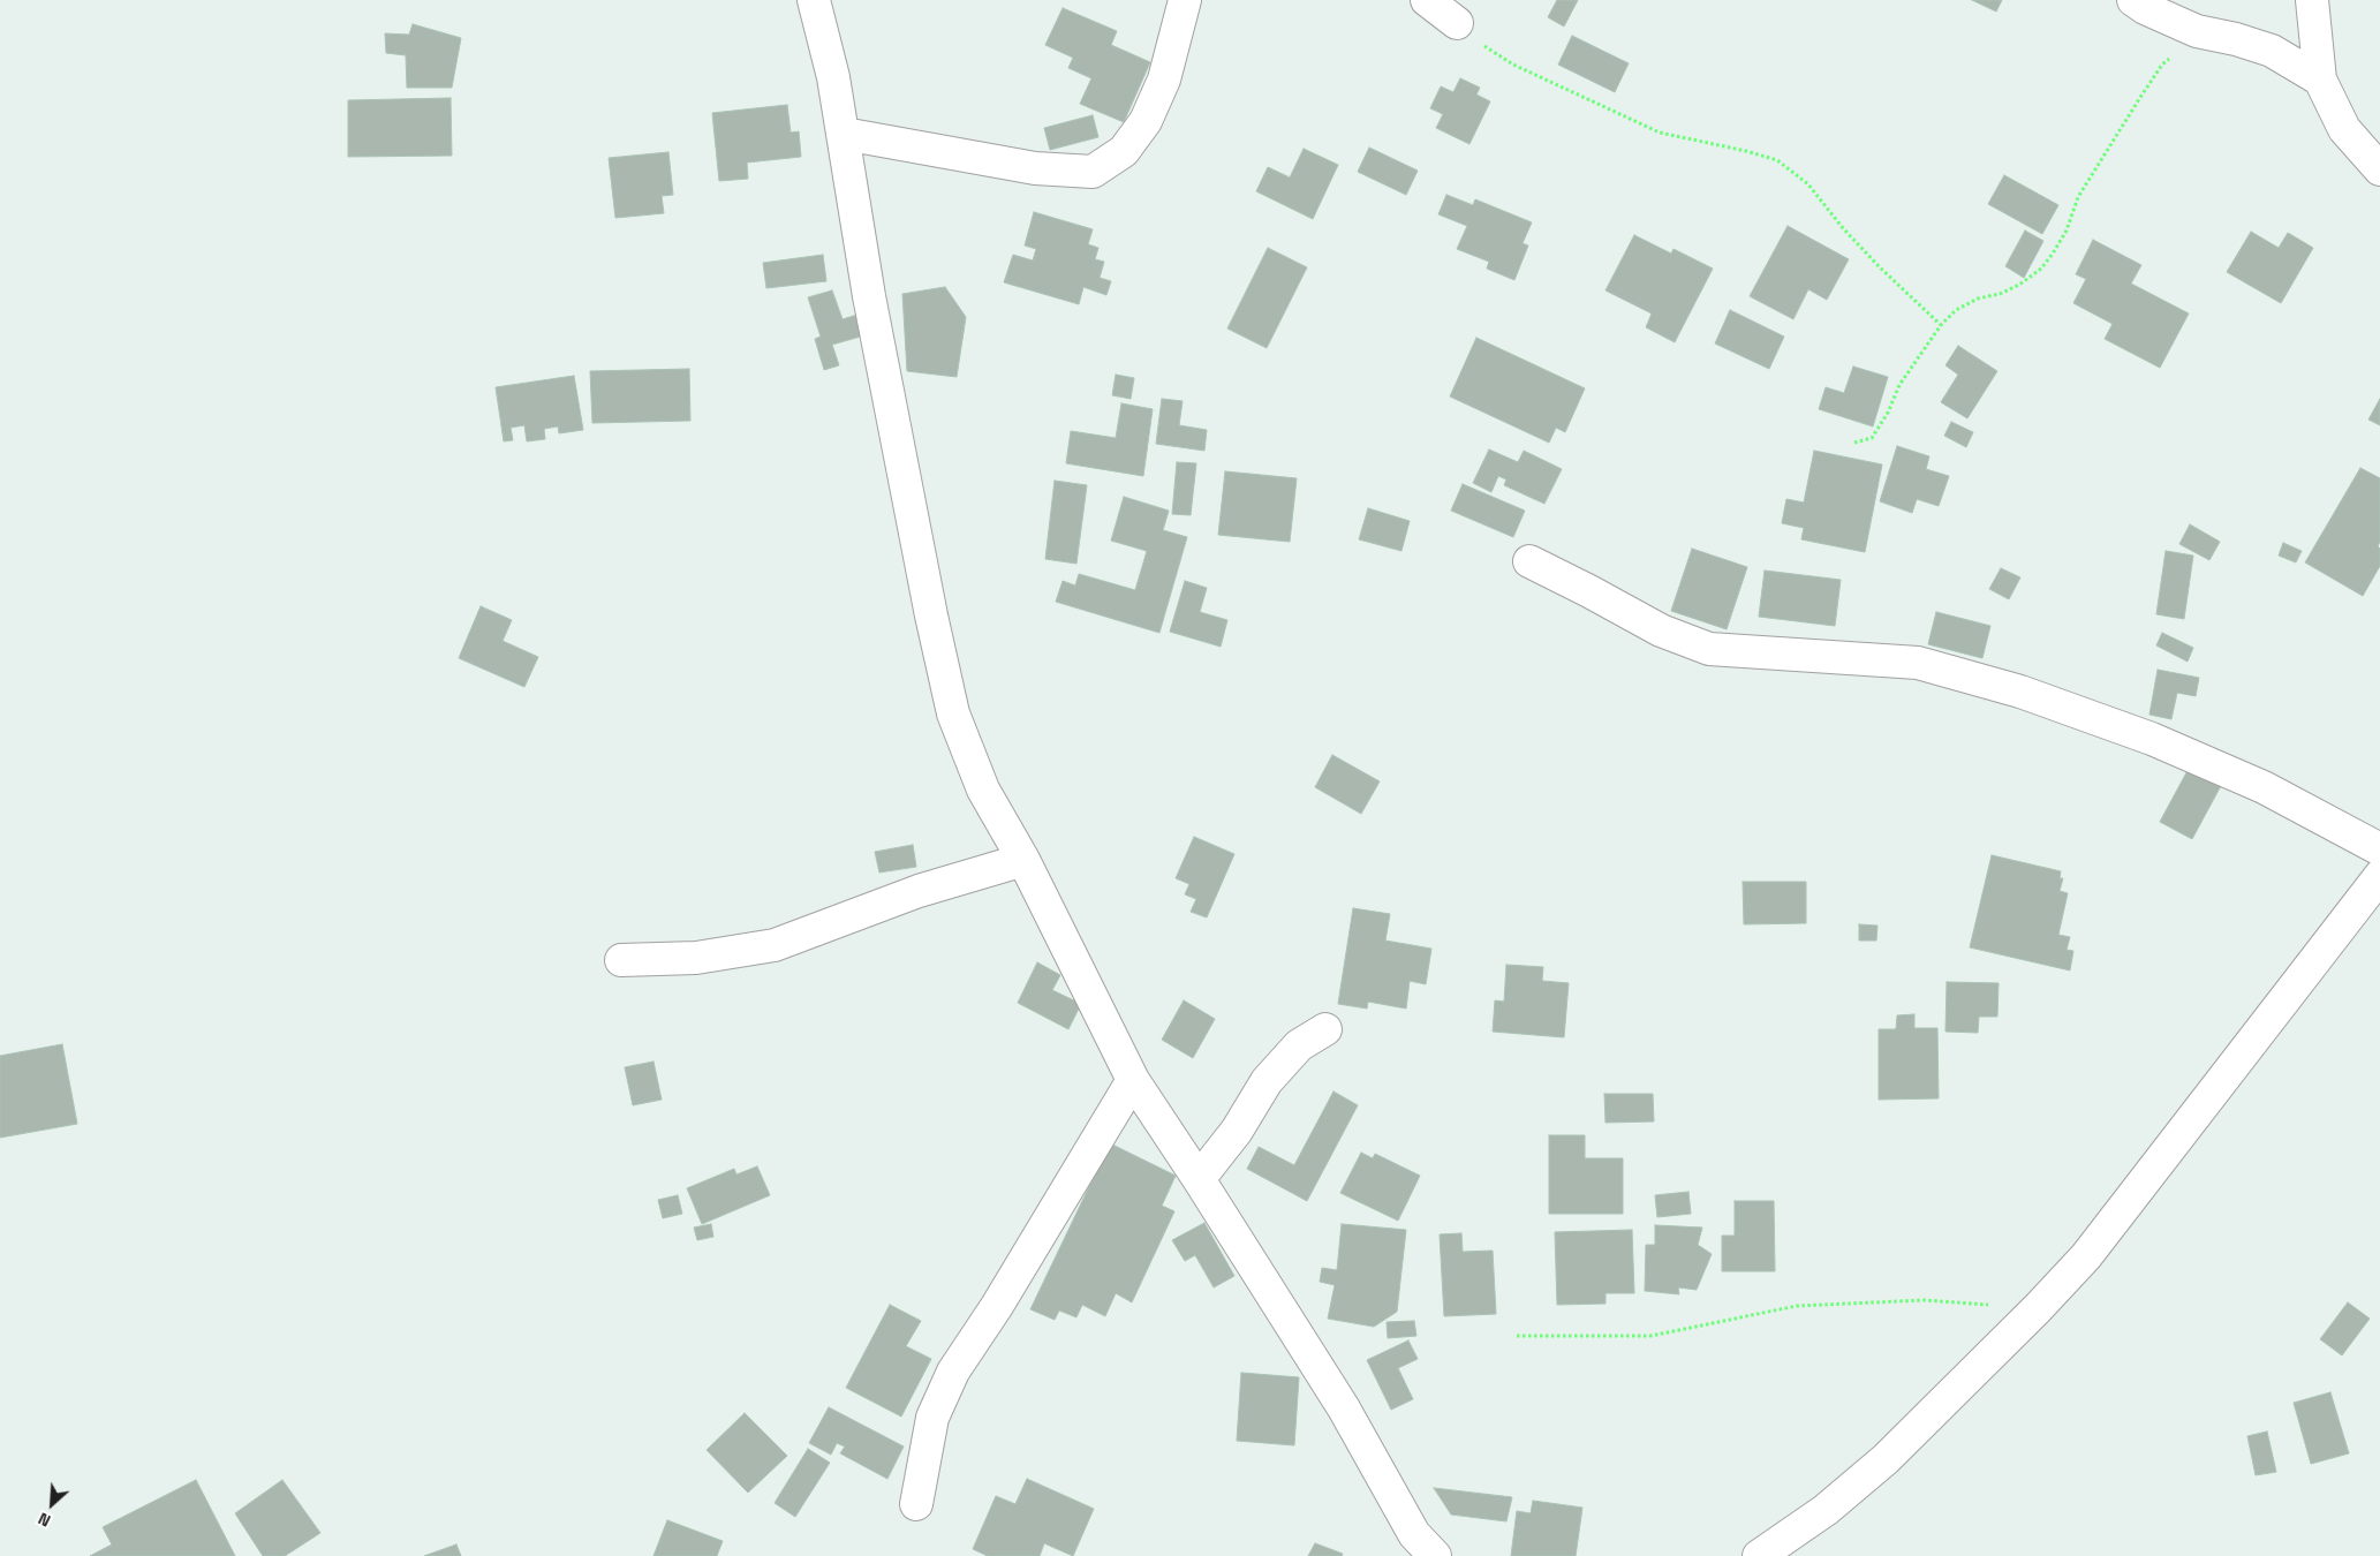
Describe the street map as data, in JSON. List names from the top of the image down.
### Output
{
  "north": "bottom left"
}
